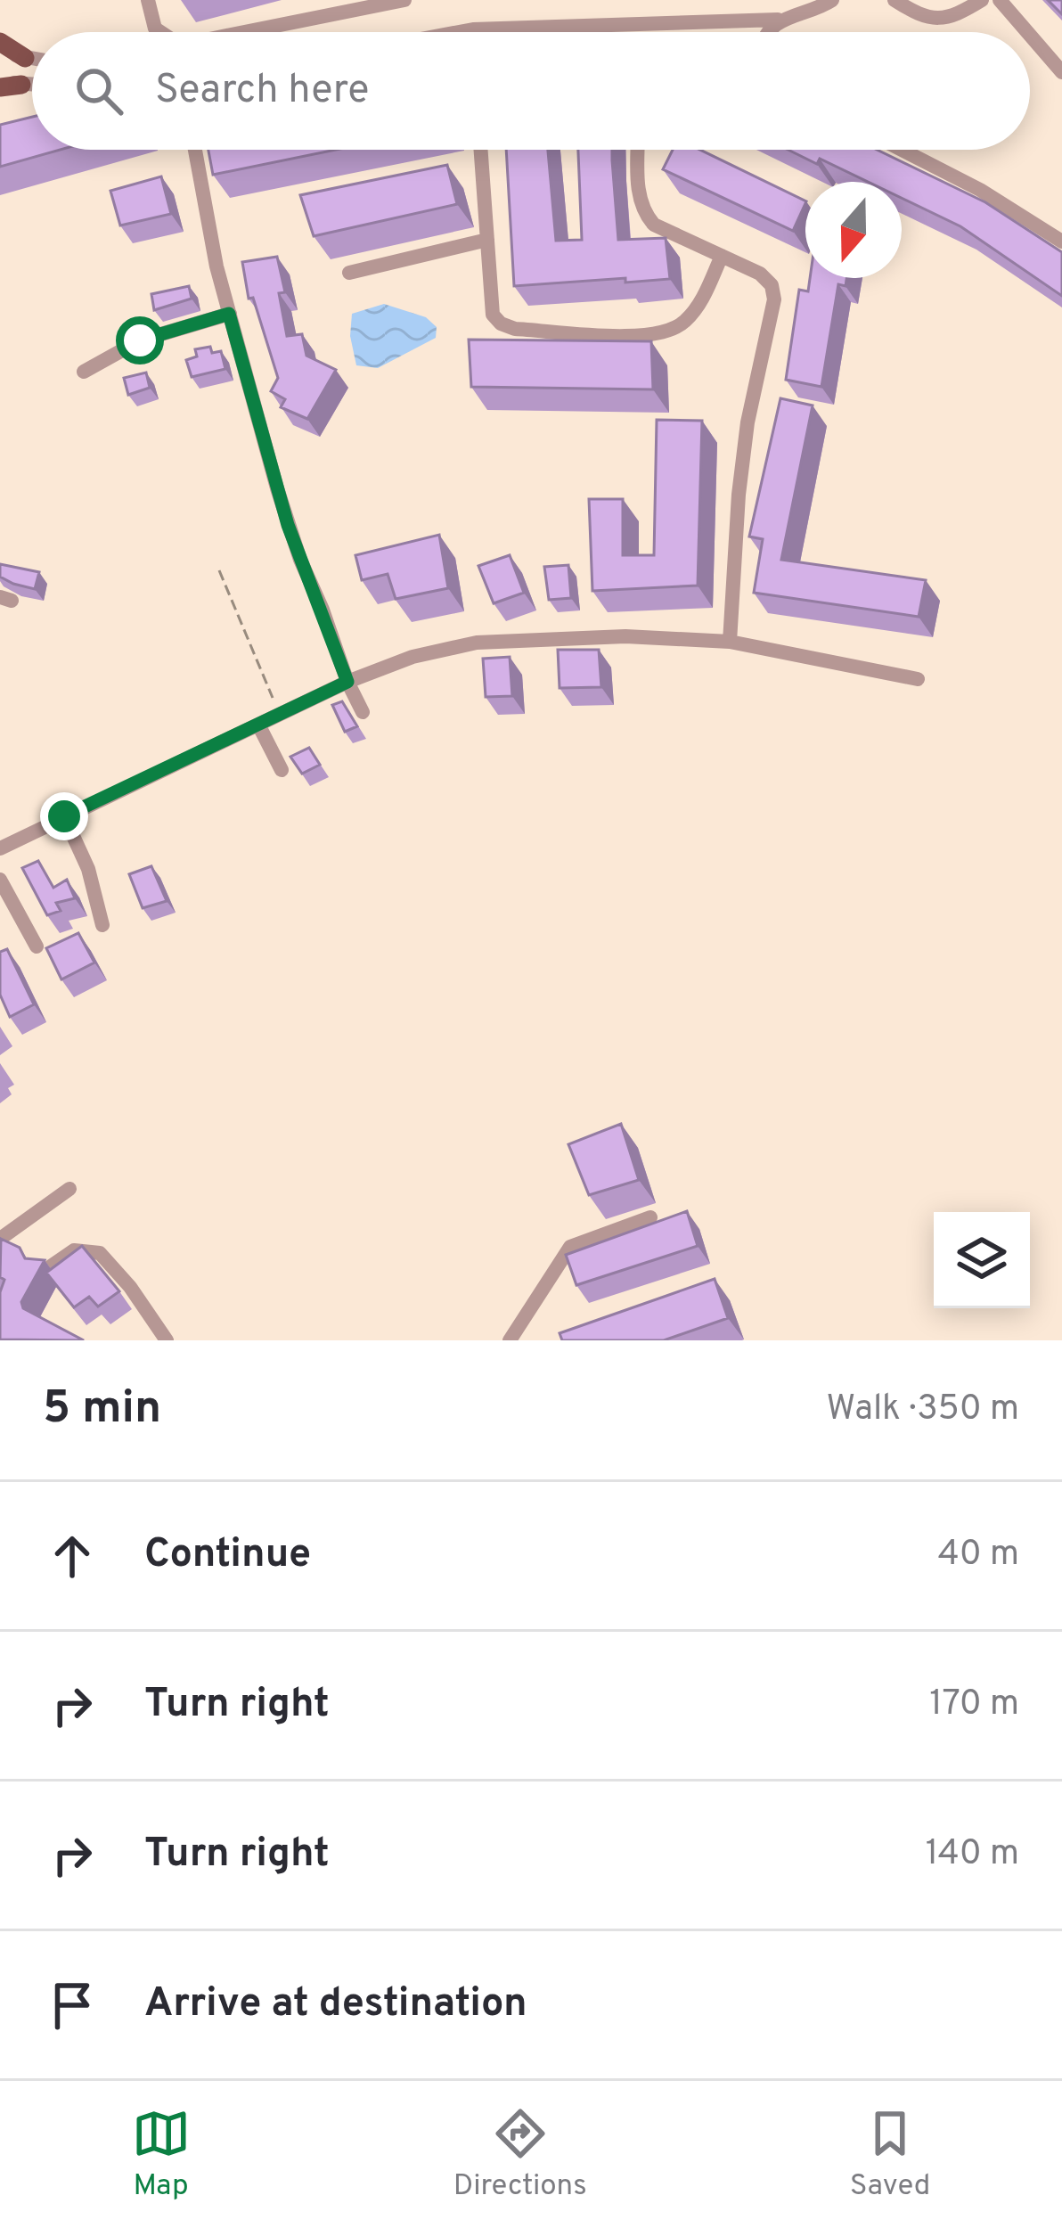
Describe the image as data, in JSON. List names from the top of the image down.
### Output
{
  "north": "bottom",
  "page": {
    "search": "Search here",
    "heading": ["5 min", "Walk · 350 m"],
    "list": [
      ["Continue", "40 m"],
      ["Turn right", "170 m"],
      ["Turn right", "140 m"],
      "Arrive at destination"
    ],
    "nav": ["Map", "Directions", "Saved"]
  }
}
